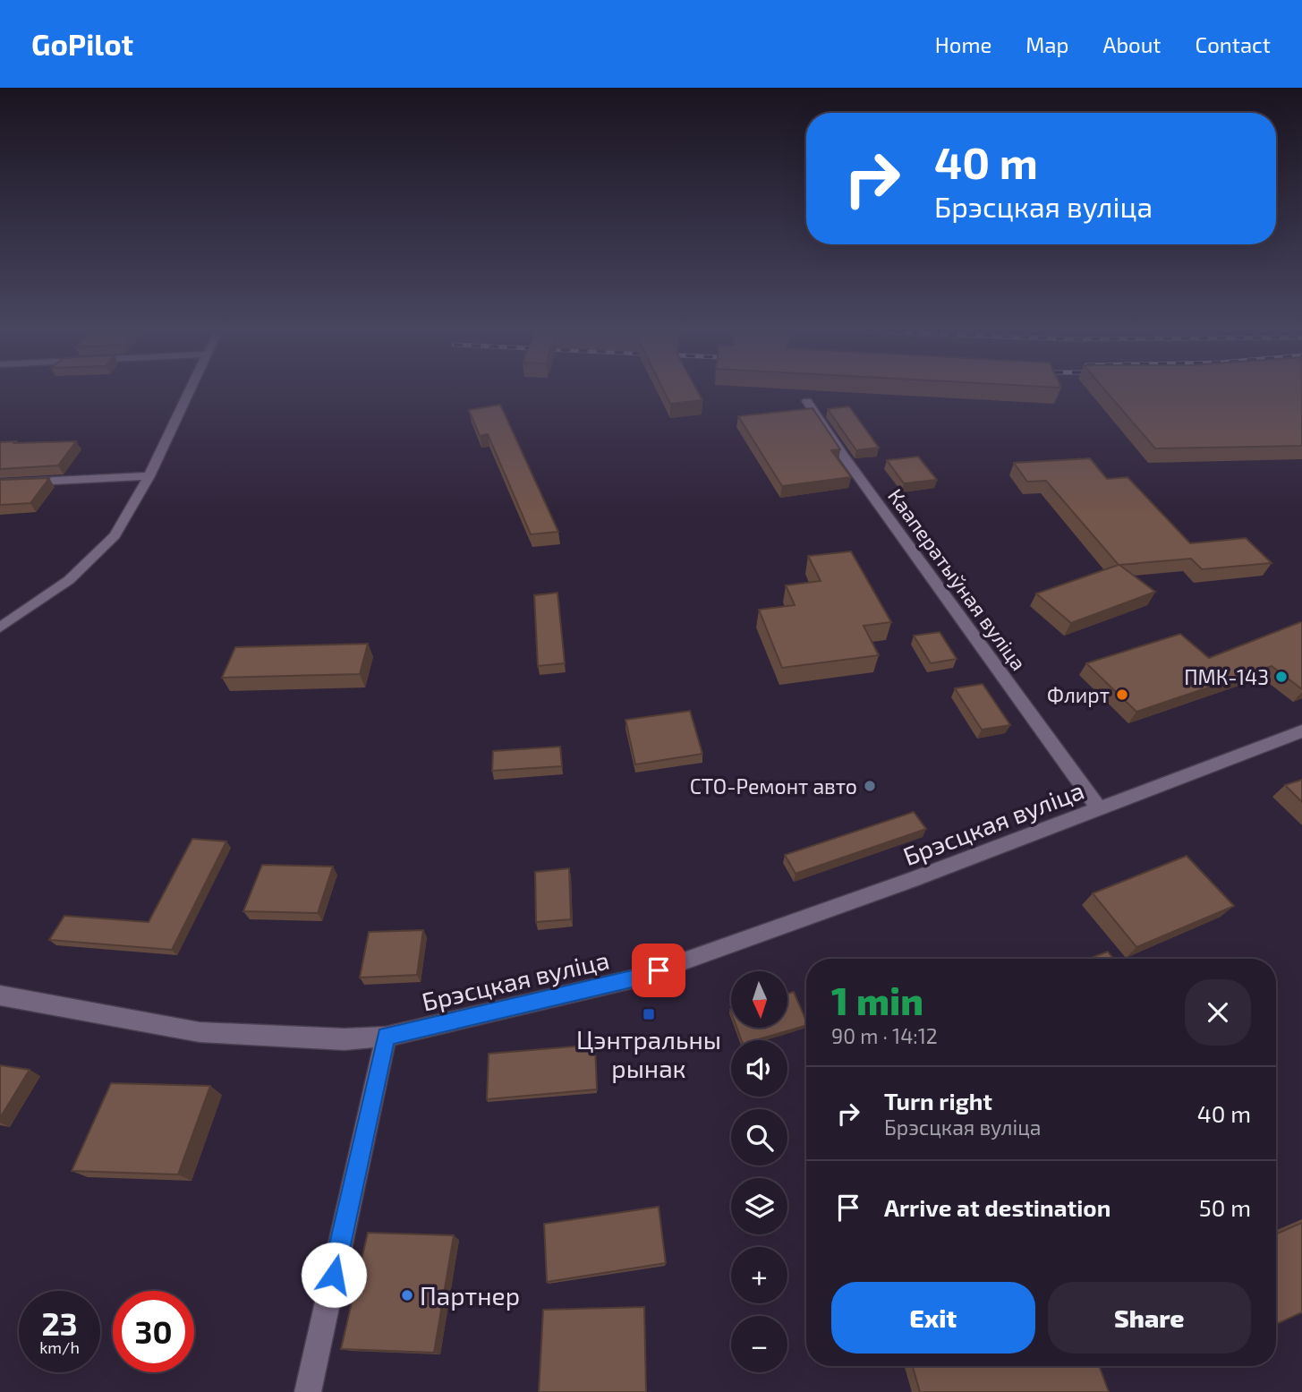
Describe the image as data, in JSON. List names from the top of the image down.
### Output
{
  "streets": {
    "street": ["Кааператыўная вуліца", "Брэсцкая вуліца"]
  },
  "crossings": [
    ["Кааператыўная вуліца", "Брэсцкая вуліца"]
  ],
  "places": {
    "other": [
      "ПМК-143",
      "Флирт",
      "СТО-Ремонт авто",
      "Партнер"
    ],
    "transit": ["Цэнтральны рынак"]
  },
  "north": "bottom",
  "page": {
    "header": "GoPilot",
    "nav": [
      "Home",
      "Map",
      "About",
      "Contact"
    ],
    "turn": ["40 m", "Брэсцкая вуліца"],
    "heading": ["1 min", "90 m · 14:12"],
    "map_buttons": ["+", "−"],
    "list": [
      {
        "name": "Turn right",
        "note": "Брэсцкая вуліца",
        "value": "40 m"
      },
      {
        "name": "Arrive at destination",
        "value": "50 m"
      }
    ],
    "buttons": ["Exit", "Share"],
    "speed": "23 km/h",
    "limit": "30"
  }
}
